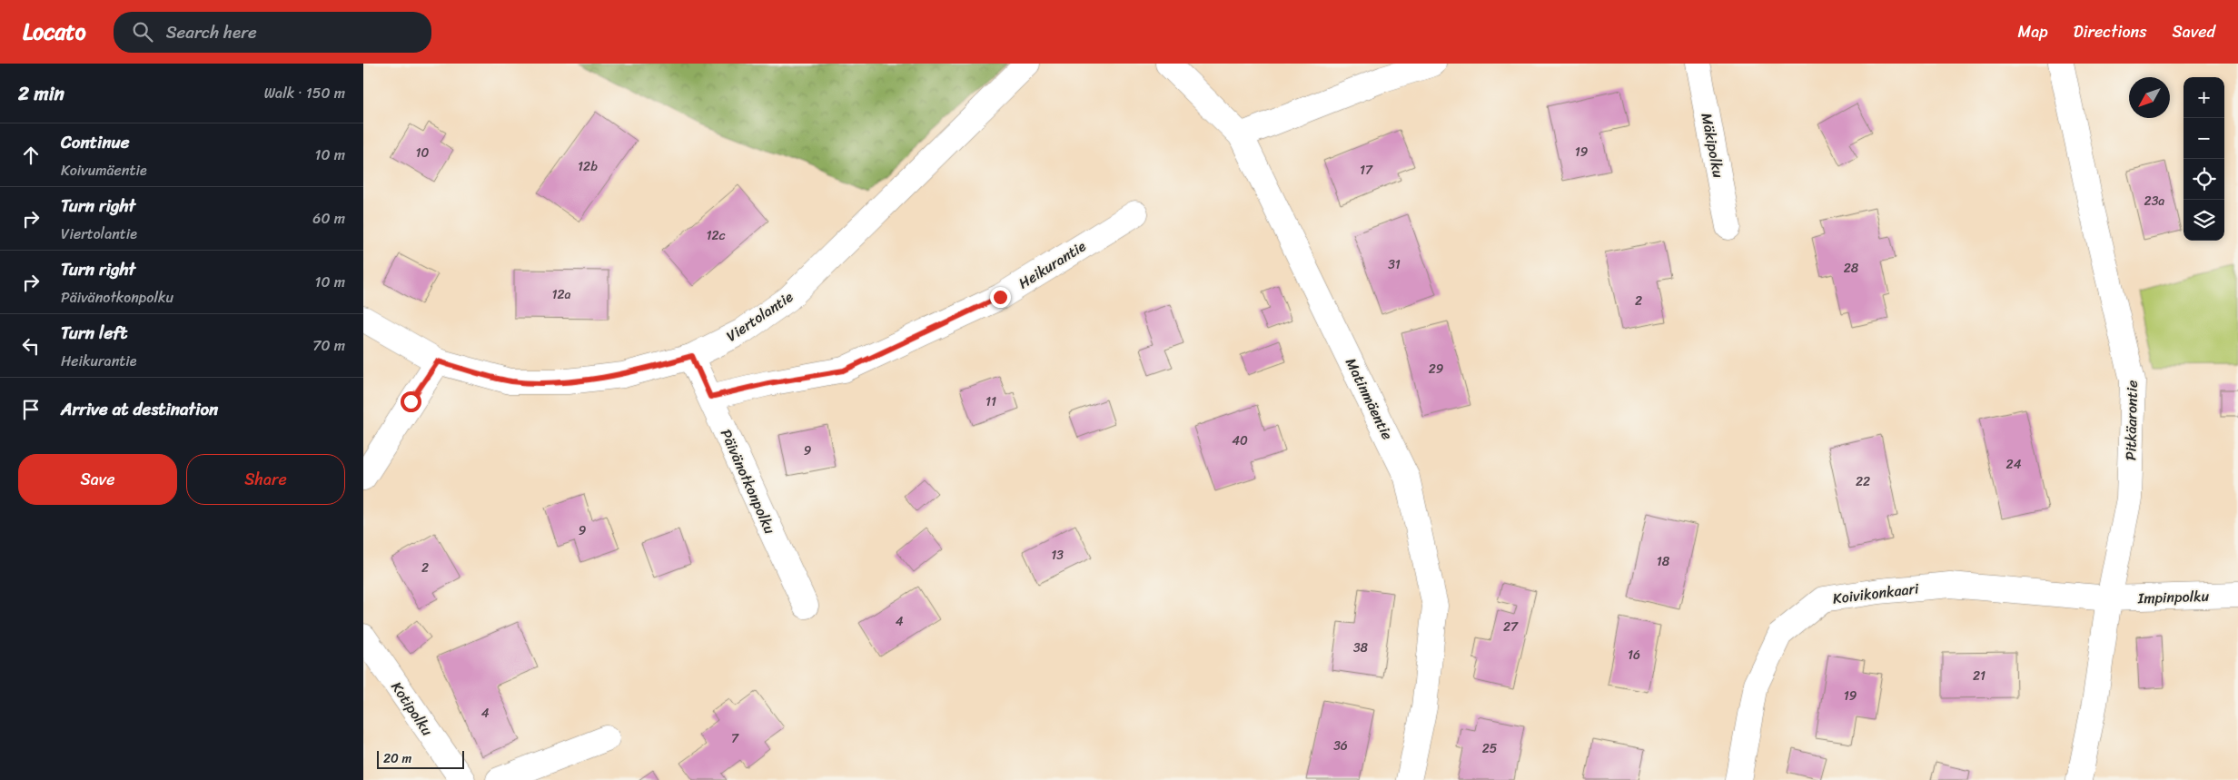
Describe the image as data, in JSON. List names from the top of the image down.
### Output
{
  "streets": {
    "street": [
      "Mäkipolku",
      "Heikurantie",
      "Viertolantie",
      "Matinmäentie",
      "Pitkäarontie",
      "Päivänotkonpolku",
      "Koivikonkaari",
      "Impinpolku",
      "Kotipolku"
    ]
  },
  "crossings": [
    ["Heikurantie", "Päivänotkonpolku"],
    ["Viertolantie", "Päivänotkonpolku"],
    ["Pitkäarontie", "Koivikonkaari"],
    ["Pitkäarontie", "Impinpolku"],
    ["Koivikonkaari", "Impinpolku"]
  ],
  "house_numbers": [
    "19",
    "10",
    "12b",
    "17",
    "23a",
    "12c",
    "31",
    "28",
    "12a",
    "2",
    "29",
    "11",
    "40",
    "9",
    "24",
    "22",
    "9",
    "13",
    "18",
    "2",
    "4",
    "27",
    "38",
    "16",
    "21",
    "19",
    "4",
    "7",
    "36",
    "25"
  ],
  "scale_bar": "20 m",
  "north": "bottom left",
  "page": {
    "header": "Locato",
    "search": "Search here",
    "nav": ["Map", "Directions", "Saved"],
    "heading": ["2 min", "Walk · 150 m"],
    "map_buttons": ["+", "−"],
    "list": [
      ["Continue", "Koivumäentie", "10 m"],
      ["Turn right", "Viertolantie", "60 m"],
      ["Turn right", "Päivänotkonpolku", "10 m"],
      ["Turn left", "Heikurantie", "70 m"],
      "Arrive at destination"
    ],
    "buttons": ["Save", "Share"],
    "scale": "20 m"
  }
}
